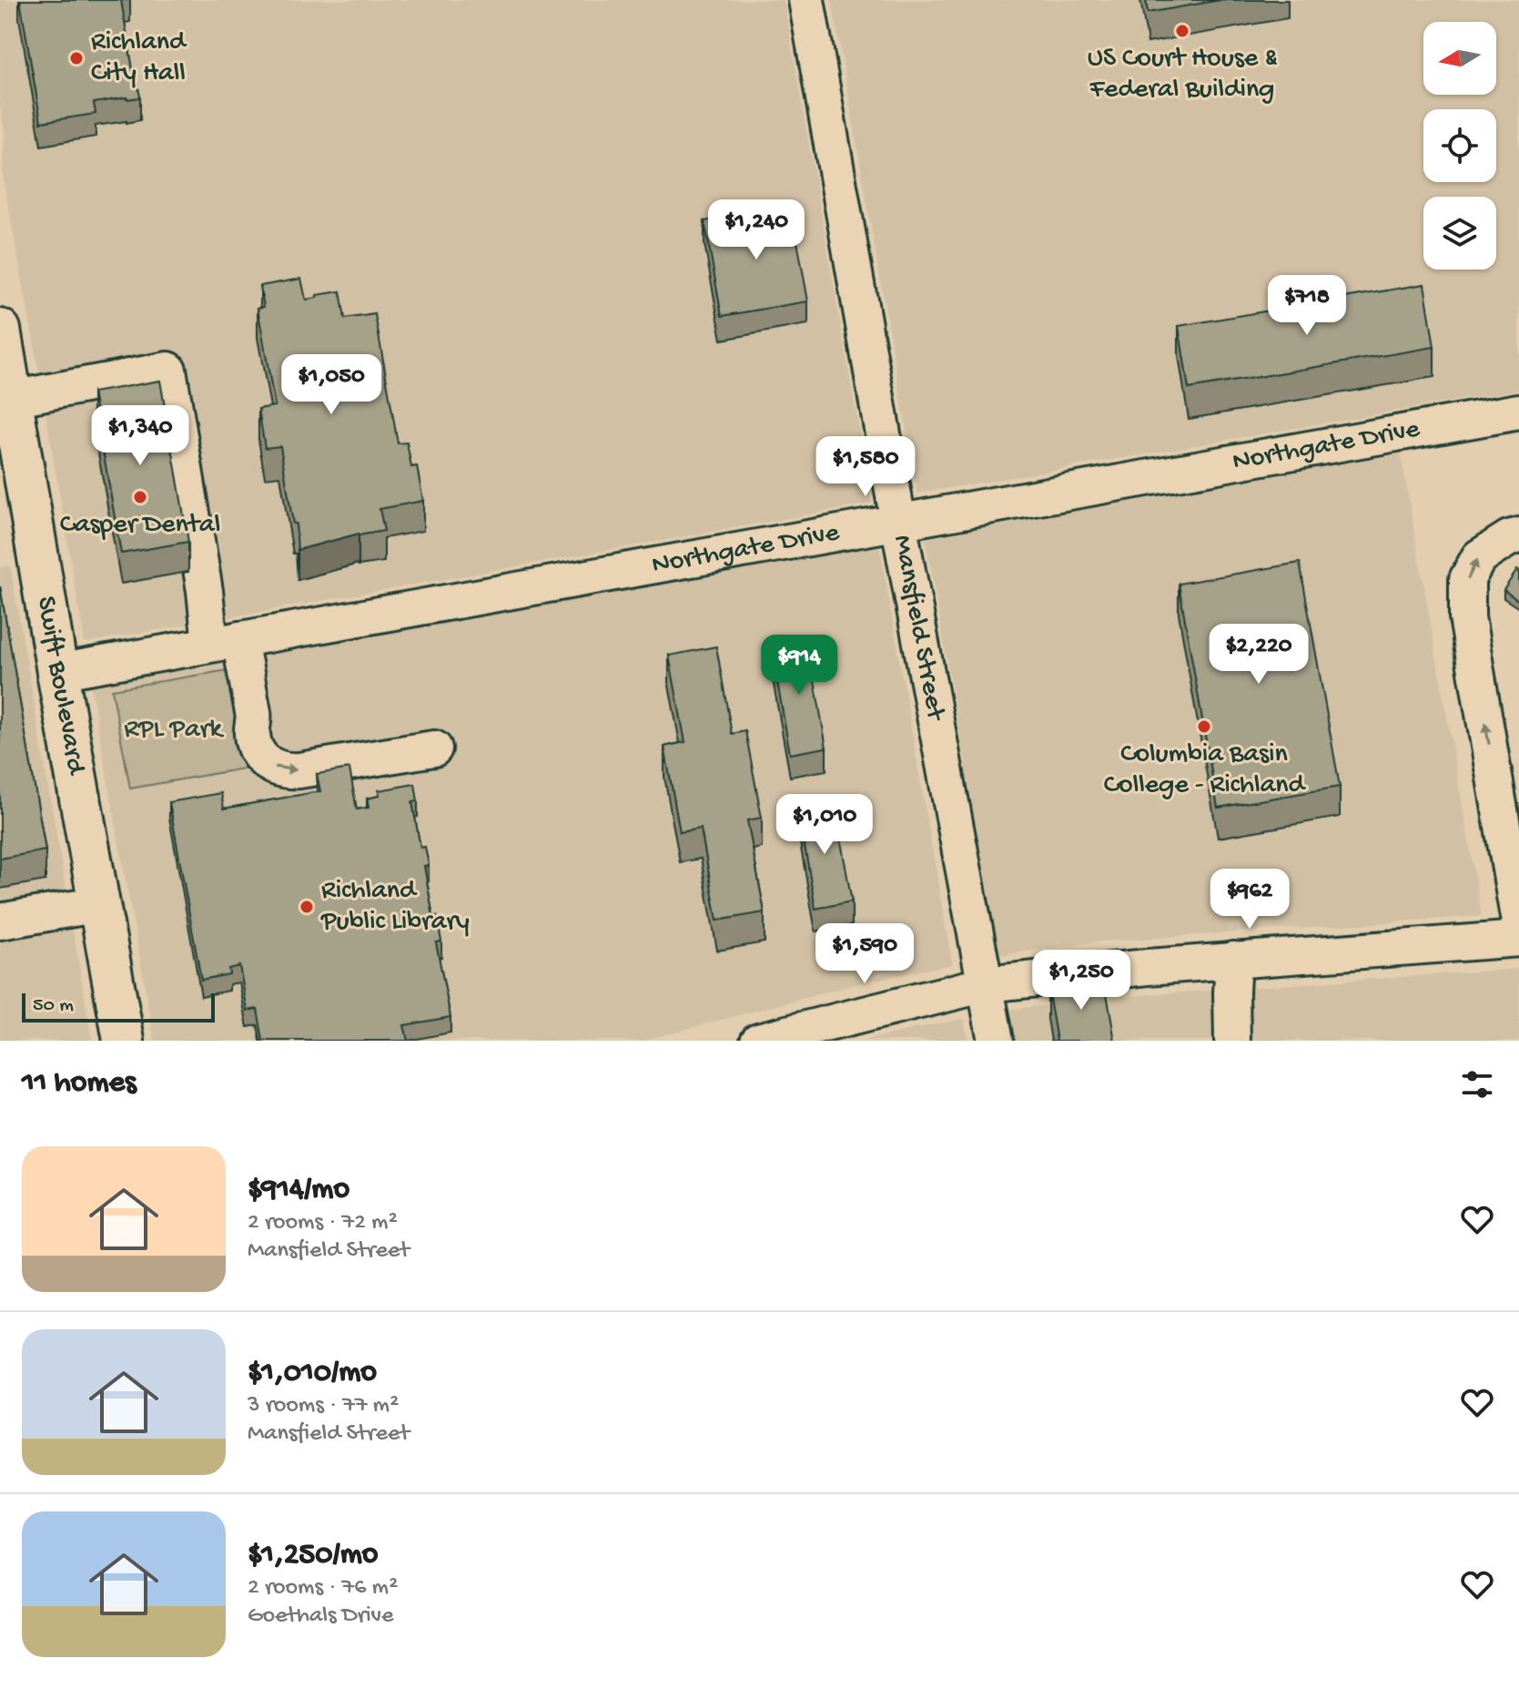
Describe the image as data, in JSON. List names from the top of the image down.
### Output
{
  "streets": {
    "main road": ["Swift Boulevard"],
    "street": ["Northgate Drive", "Mansfield Street"]
  },
  "crossings": [
    ["Northgate Drive", "Mansfield Street"],
    ["Northgate Drive", "Swift Boulevard"]
  ],
  "parks": ["RPL Park"],
  "places": [
    "US Court House & Federal Building",
    "Richland City Hall",
    "Casper Dental",
    "Columbia Basin College - Richland",
    "Richland Public Library"
  ],
  "scale_bar": "50 m",
  "north": "left",
  "page": {
    "price": [
      "$1,240",
      "$718",
      "$1,050",
      "$1,340",
      "$1,580",
      "$2,220",
      "$914",
      "$1,010",
      "$962",
      "$1,590",
      "$1,250"
    ],
    "scale": "50 m",
    "heading": "11 homes",
    "list": [
      {
        "name": "$914/mo",
        "note": "2 rooms · 72 m² · Mansfield Street"
      },
      {
        "name": "$1,010/mo",
        "note": "3 rooms · 77 m² · Mansfield Street"
      },
      {
        "name": "$1,250/mo",
        "note": "2 rooms · 76 m² · Goethals Drive"
      }
    ]
  }
}
